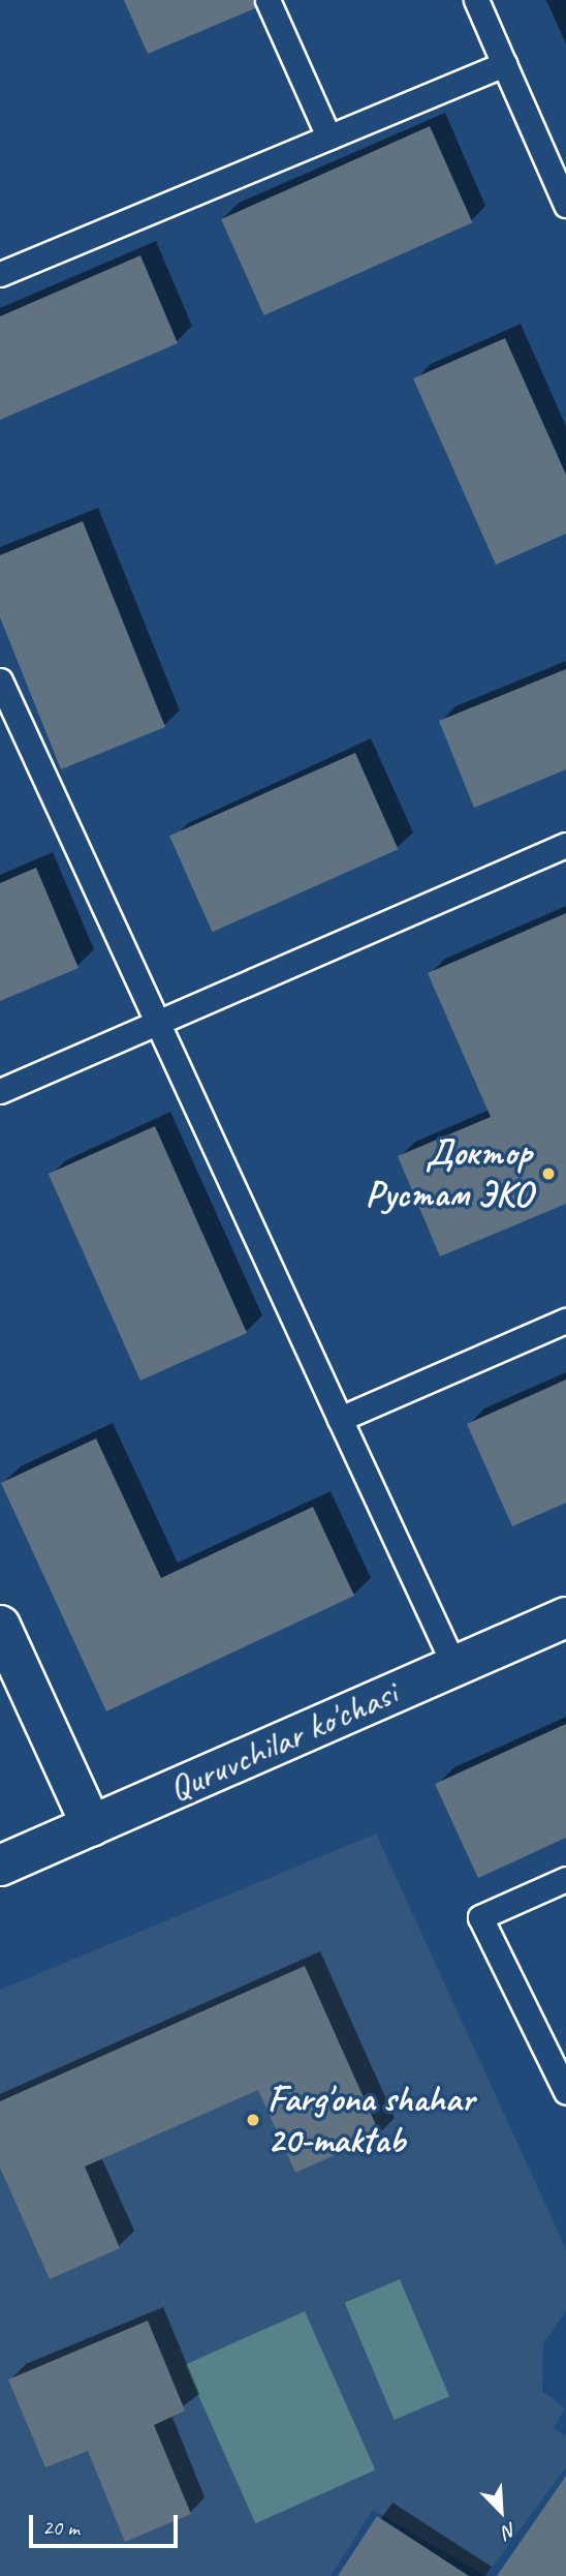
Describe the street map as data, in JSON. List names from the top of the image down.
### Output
{
  "streets": {
    "street": ["Quruvchilar ko'chasi"]
  },
  "places": ["Доктор Рустам ЭКО", "Farg'ona shahar 20-maktab"],
  "scale_bar": "20 m",
  "north": "bottom right"
}
